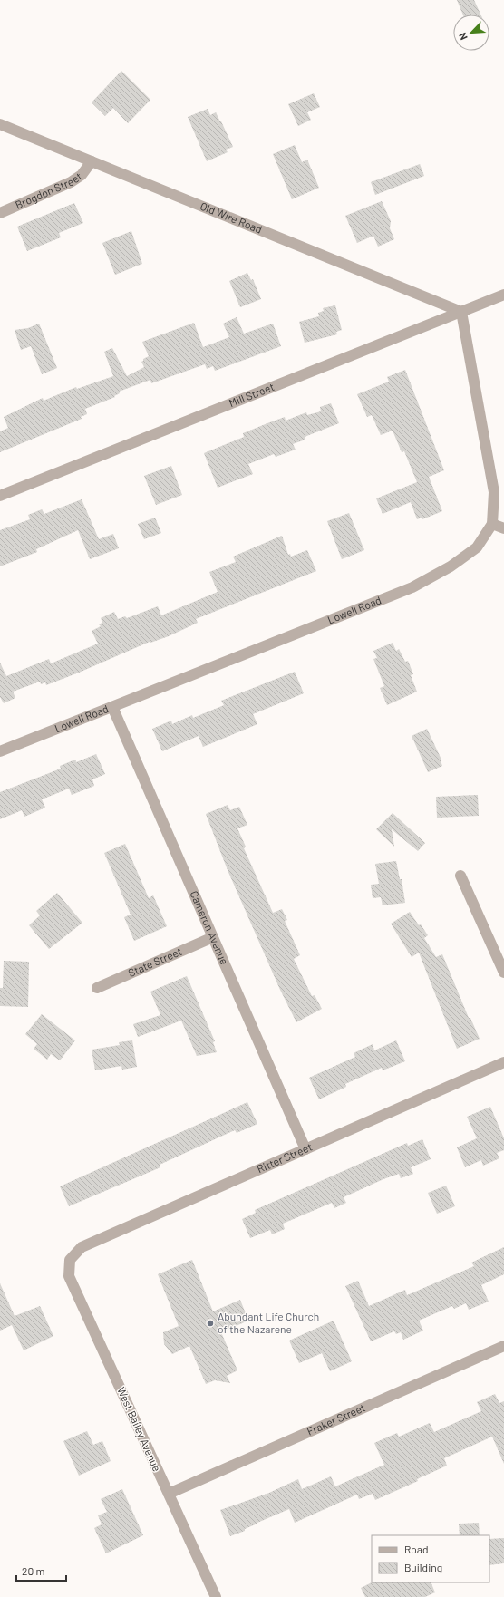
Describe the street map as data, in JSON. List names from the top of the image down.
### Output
{
  "streets": {
    "street": [
      "Brogdon Street",
      "Old Wire Road",
      "Mill Street",
      "Lowell Road",
      "Cameron Avenue",
      "State Street",
      "Ritter Street",
      "Fraker Street",
      "West Bailey Avenue"
    ]
  },
  "crossings": [
    ["Brogdon Street", "Old Wire Road"],
    ["Old Wire Road", "Mill Street"],
    ["Old Wire Road", "Lowell Road"],
    ["Mill Street", "Lowell Road"],
    ["Lowell Road", "Cameron Avenue"],
    ["Cameron Avenue", "State Street"],
    ["Cameron Avenue", "Ritter Street"],
    ["Ritter Street", "West Bailey Avenue"],
    ["Fraker Street", "West Bailey Avenue"]
  ],
  "places": ["Abundant Life Church of the Nazarene"],
  "legend": ["Road", "Building"],
  "scale_bar": "20 m",
  "north": "bottom left"
}
